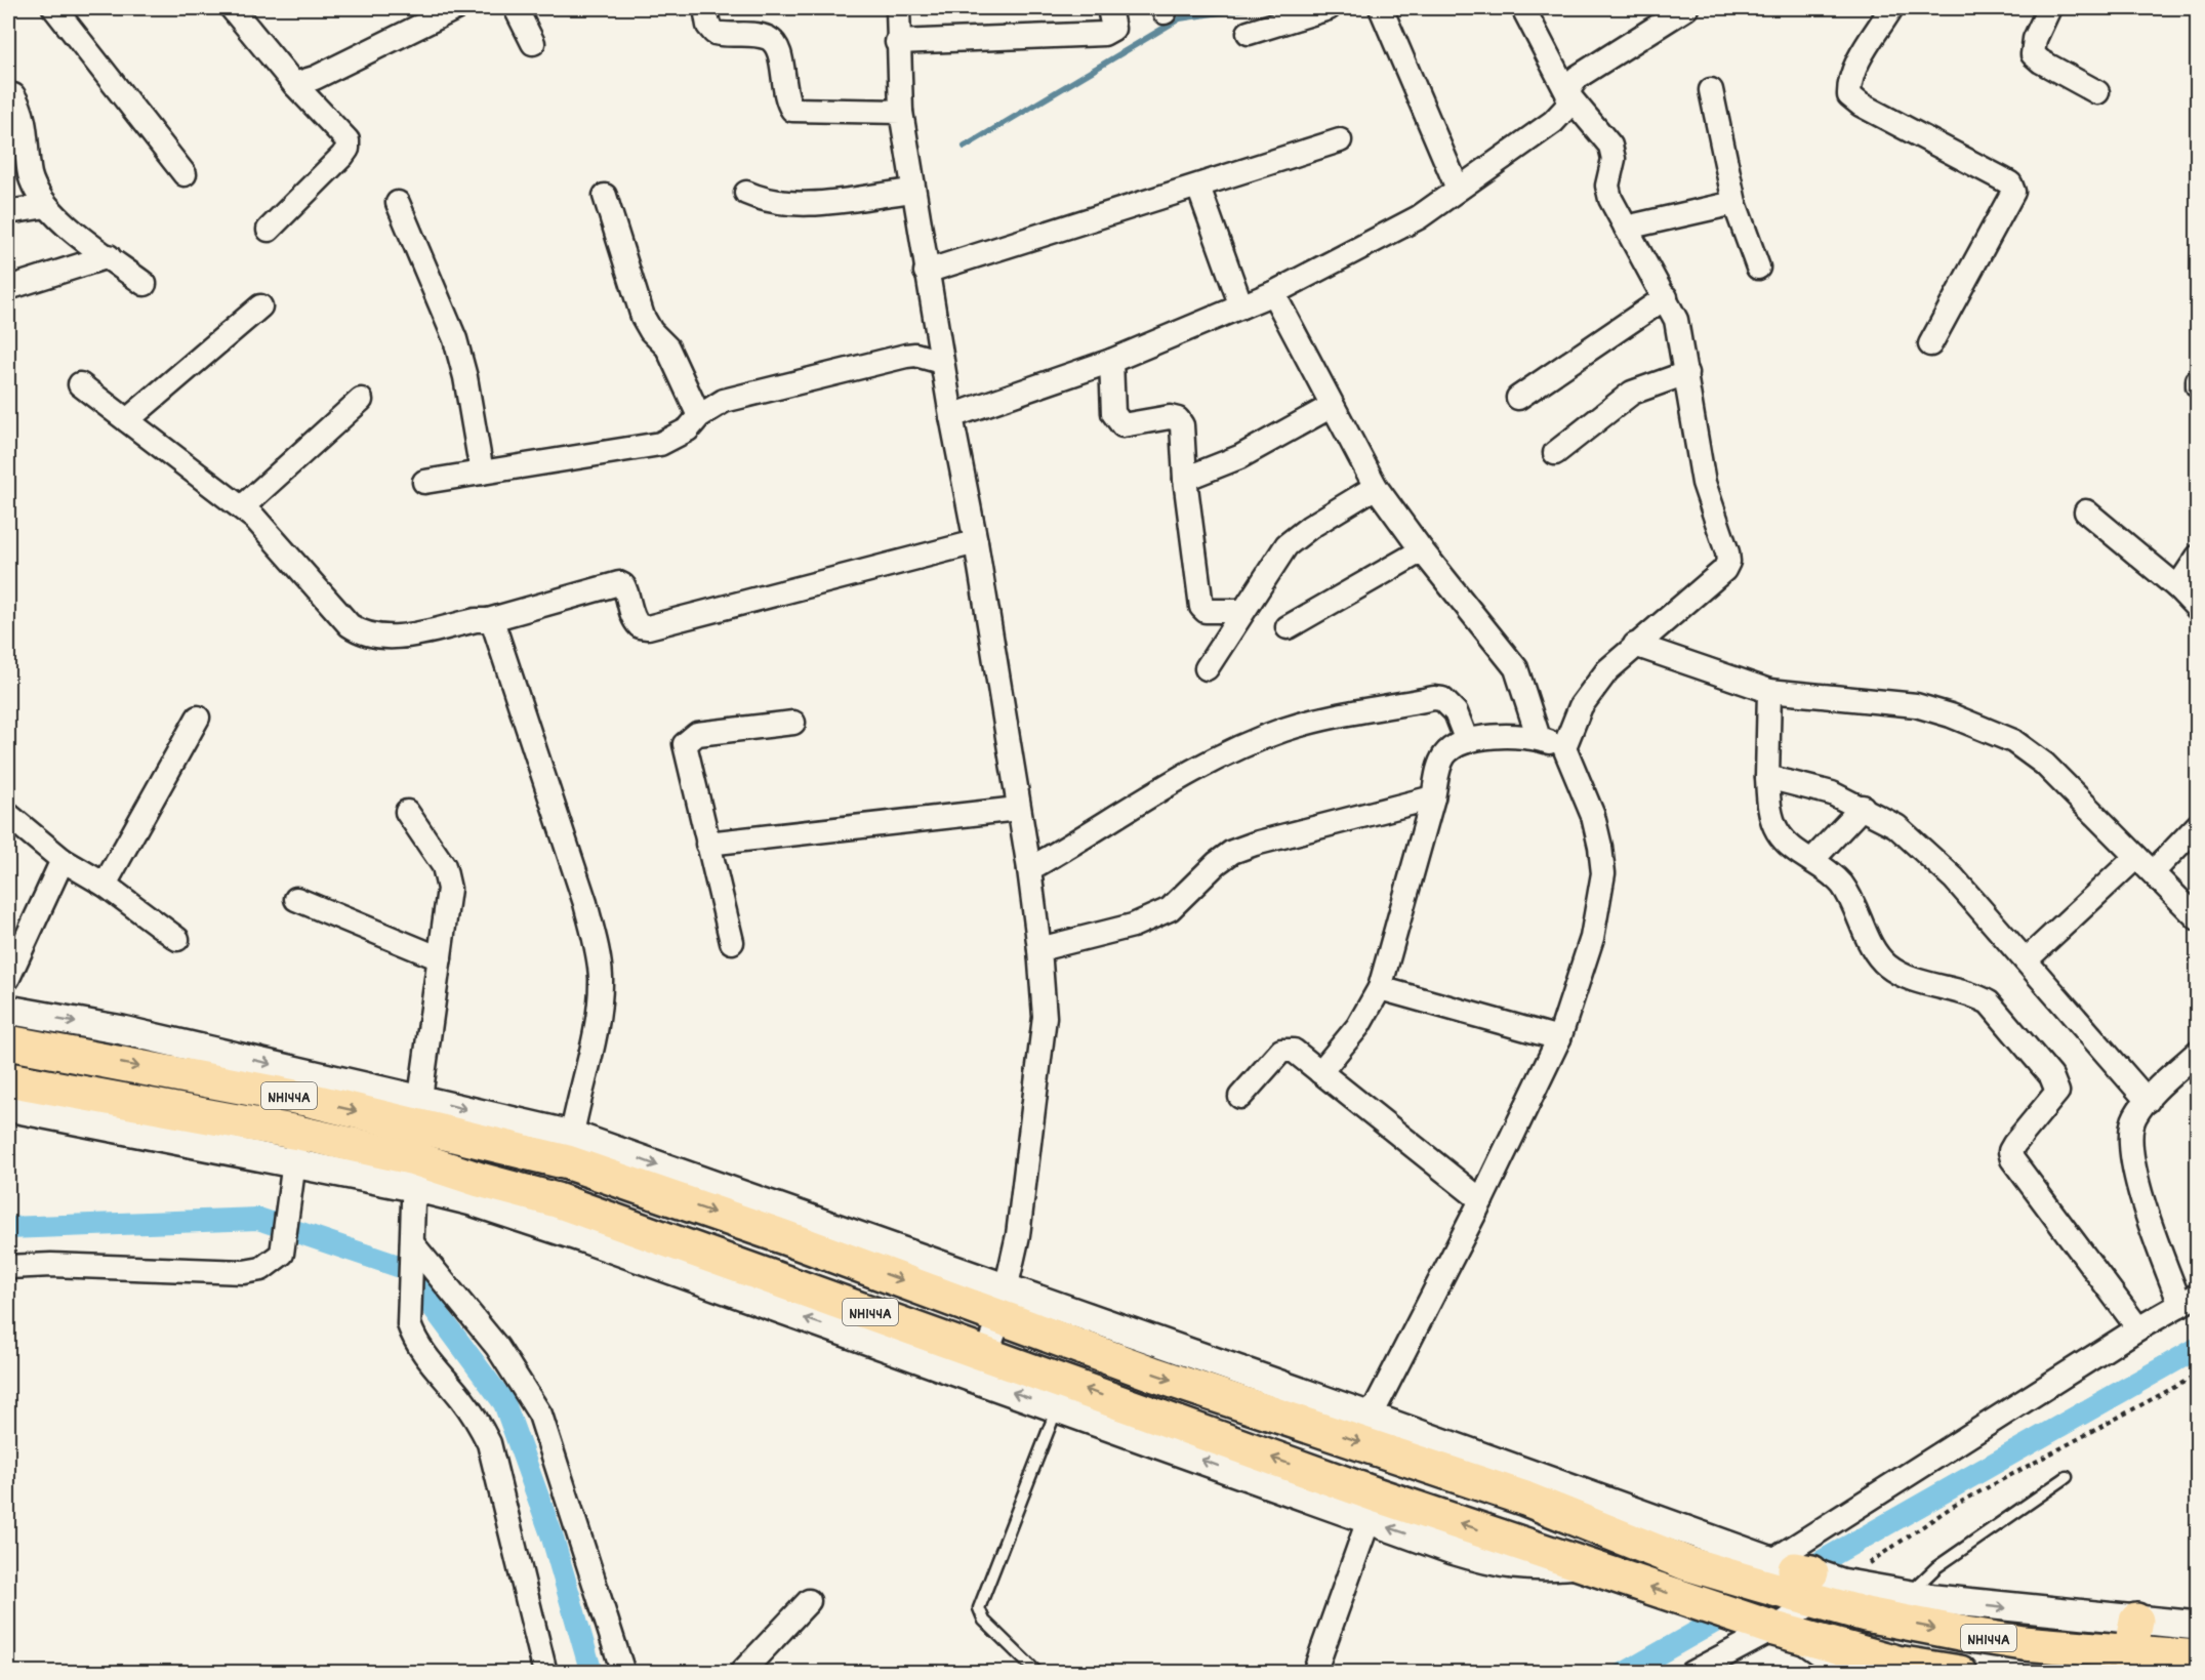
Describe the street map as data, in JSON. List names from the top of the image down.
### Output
{
  "streets": {
    "highway": ["NH144A"]
  }
}
